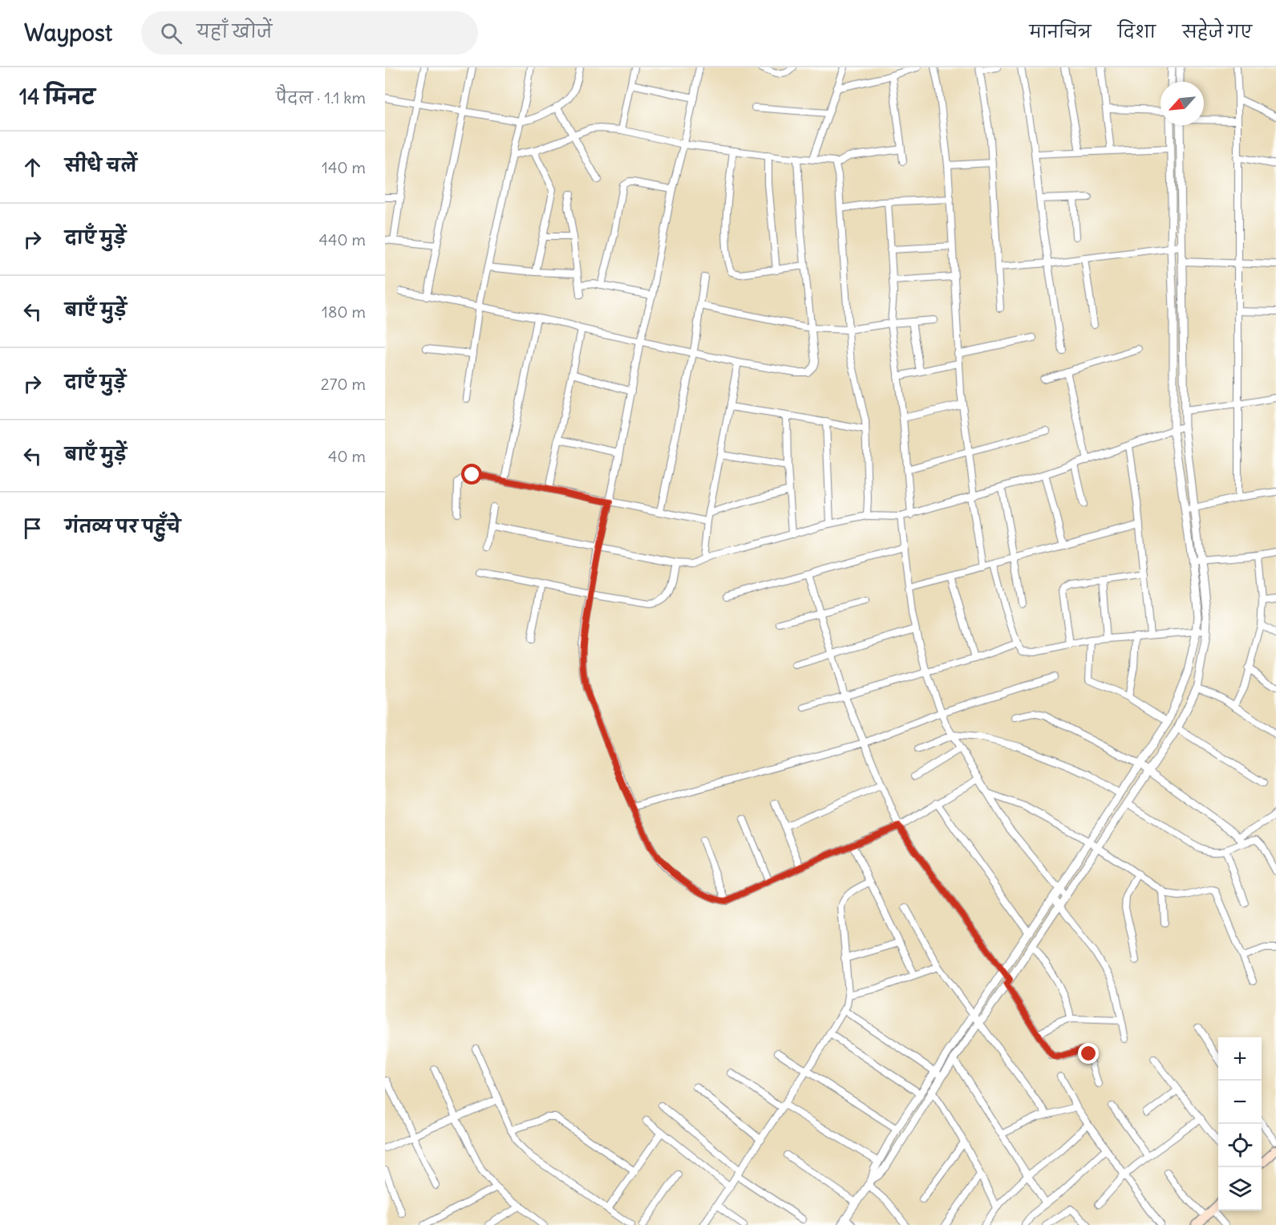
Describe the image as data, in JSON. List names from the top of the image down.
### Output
{
  "north": "bottom left",
  "page": {
    "header": "Waypost",
    "search": "यहाँ खोजें",
    "nav": ["मानचित्र", "दिशा", "सहेजे गए"],
    "heading": ["14 मिनट", "पैदल · 1.1 km"],
    "list": [
      ["सीधे चलें", "140 m"],
      ["दाएँ मुड़ें", "440 m"],
      ["बाएँ मुड़ें", "180 m"],
      ["दाएँ मुड़ें", "270 m"],
      ["बाएँ मुड़ें", "40 m"],
      "गंतव्य पर पहुँचे"
    ],
    "map_buttons": ["+", "−"]
  }
}
